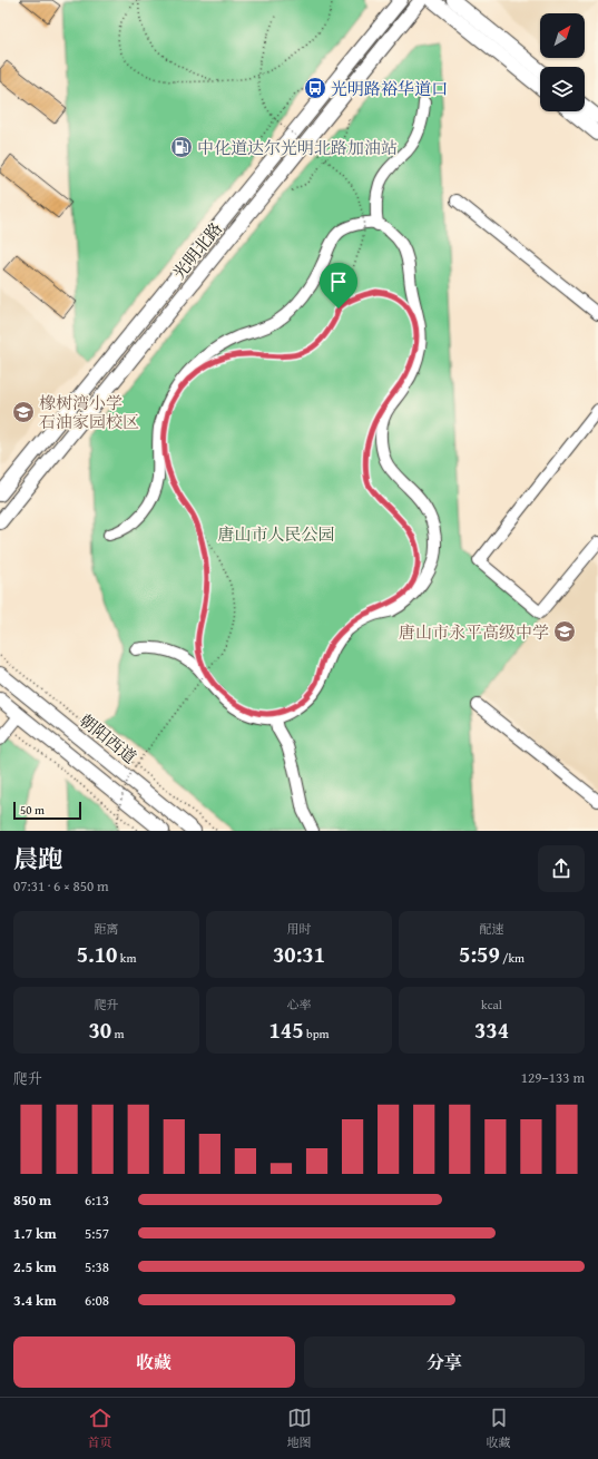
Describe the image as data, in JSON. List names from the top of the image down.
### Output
{
  "streets": {
    "main road": ["光明北路", "朝阳西道"]
  },
  "parks": ["唐山市人民公园"],
  "places": {
    "bus stop": ["光明路裕华道口"],
    "fuel station": ["中化道达尔光明北路加油站"],
    "school or university": ["橡树湾小学 石油家园校区", "唐山市永平高级中学"]
  },
  "scale_bar": "50 m",
  "north": "top right",
  "page": {
    "scale": "50 m",
    "heading": ["晨跑", "07:31 · 6 × 850 m"],
    "stats": [
      ["距离", "5.10 km"],
      ["用时", "30:31"],
      ["配速", "5:59 /km"],
      ["爬升", "30 m"],
      ["心率", "145 bpm"],
      ["kcal", "334"]
    ],
    "chart": ["爬升", "129–133 m"],
    "list": [
      {
        "name": "850 m",
        "note": "6:13"
      },
      {
        "name": "1.7 km",
        "note": "5:57"
      },
      {
        "name": "2.5 km",
        "note": "5:38"
      },
      {
        "name": "3.4 km",
        "note": "6:08"
      }
    ],
    "buttons": ["收藏", "分享"],
    "tabs": ["首页", "地图", "收藏"]
  }
}
